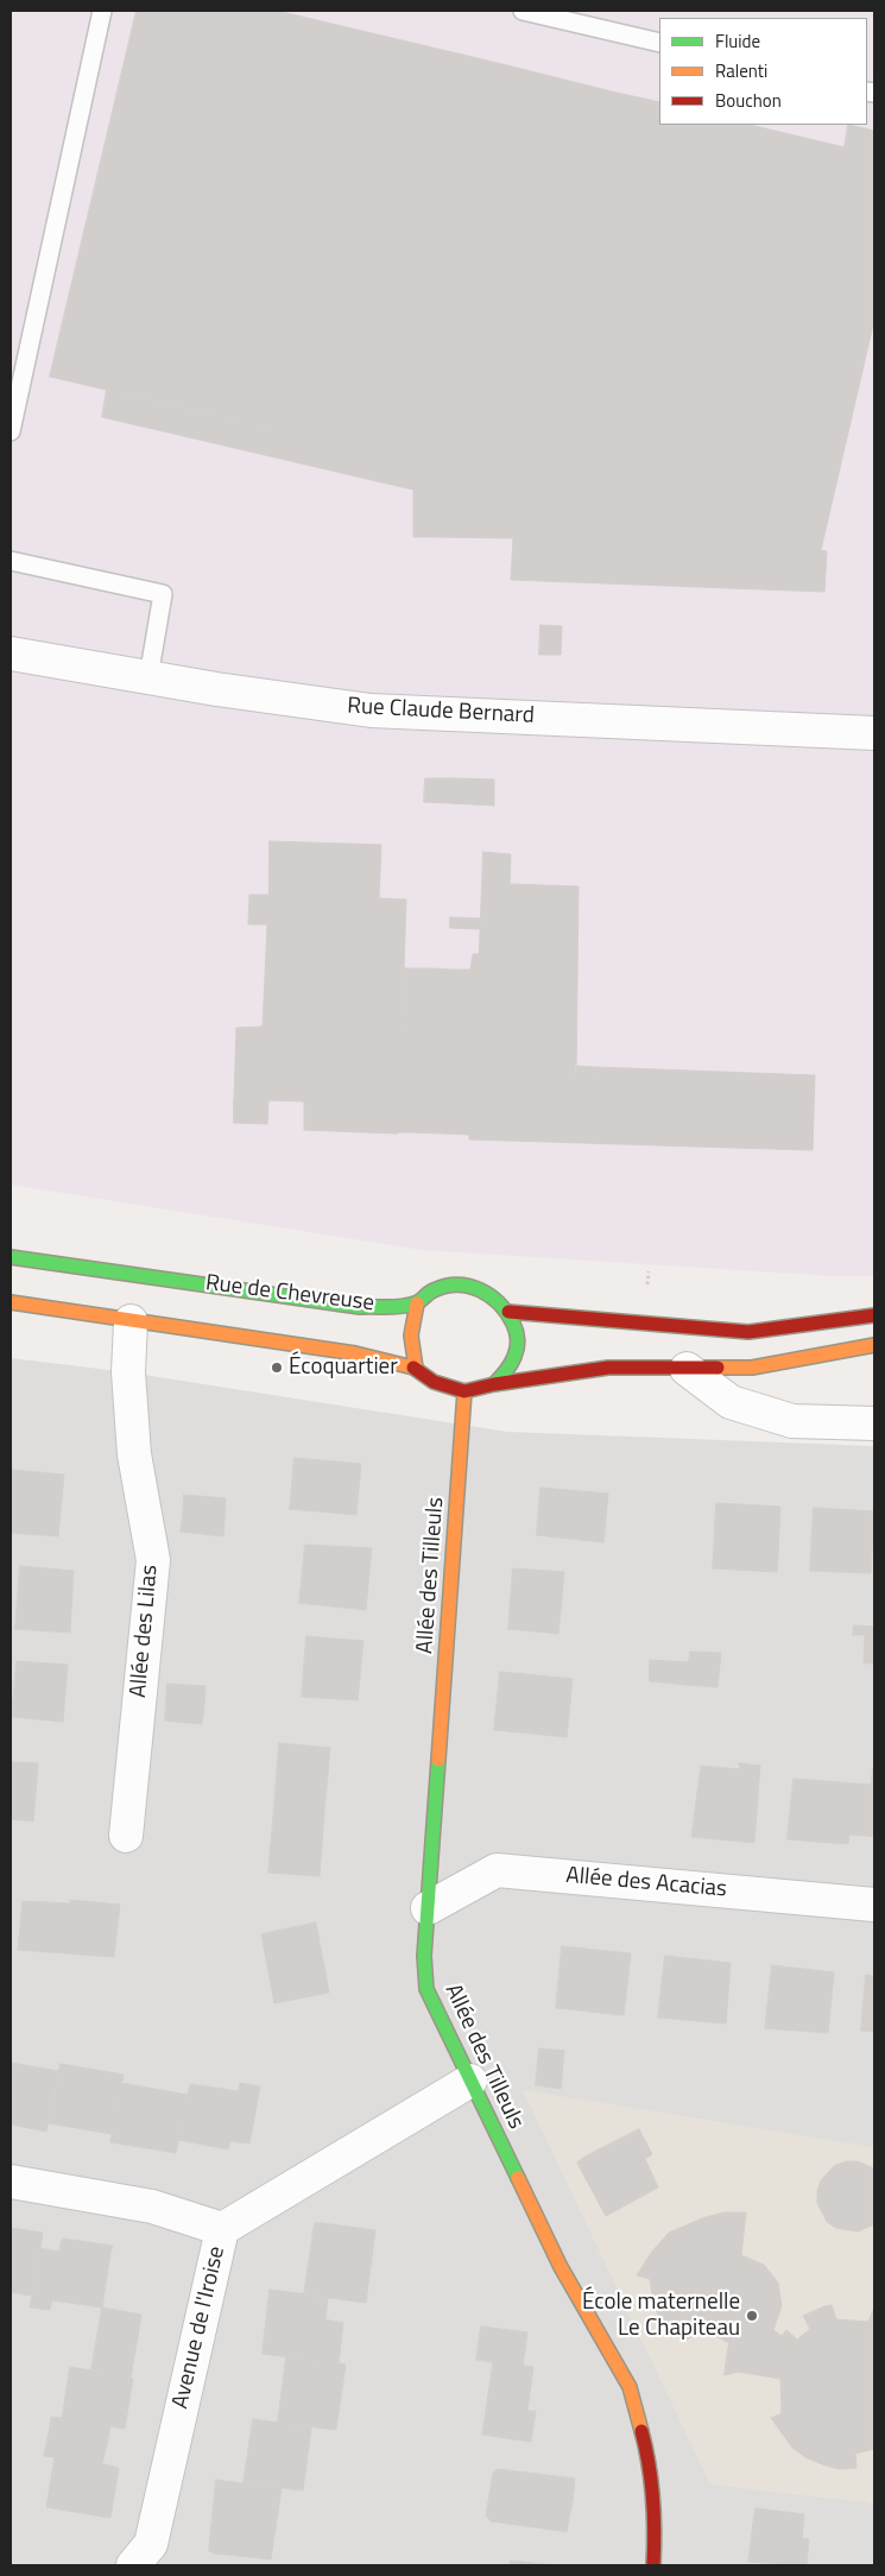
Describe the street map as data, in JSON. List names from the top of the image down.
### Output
{
  "streets": {
    "street": [
      "Rue Claude Bernard",
      "Rue de Chevreuse",
      "Allée des Tilleuls",
      "Allée des Lilas",
      "Allée des Acacias",
      "Avenue de l'Iroise"
    ]
  },
  "crossings": [
    ["Rue de Chevreuse", "Allée des Tilleuls"],
    ["Allée des Tilleuls", "Allée des Acacias"],
    ["Allée des Tilleuls", "Avenue de l'Iroise"]
  ],
  "places": ["Écoquartier", "École maternelle Le Chapiteau"],
  "legend": ["Fluide", "Ralenti", "Bouchon"]
}
